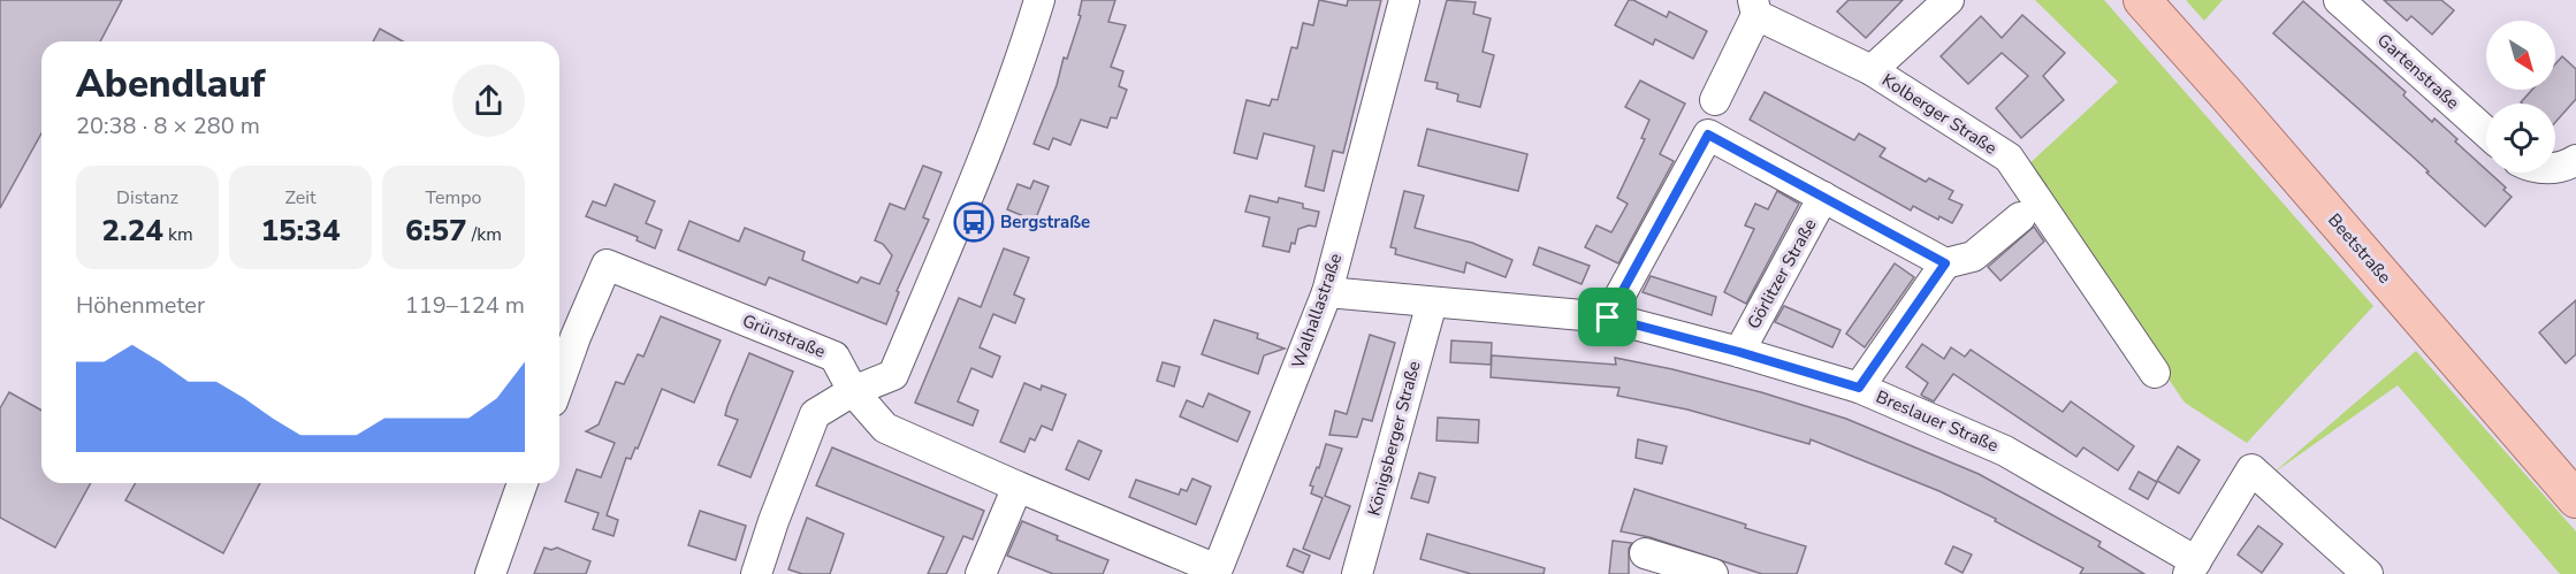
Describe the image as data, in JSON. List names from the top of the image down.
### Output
{
  "streets": {
    "main road": ["Beetstraße"],
    "street": [
      "Gartenstraße",
      "Kolberger Straße",
      "Görlitzer Straße",
      "Walhallastraße",
      "Grünstraße",
      "Breslauer Straße",
      "Königsberger Straße"
    ]
  },
  "crossings": [
    ["Görlitzer Straße", "Breslauer Straße"],
    ["Walhallastraße", "Grünstraße"],
    ["Walhallastraße", "Breslauer Straße"],
    ["Breslauer Straße", "Königsberger Straße"]
  ],
  "places": {
    "bus stop": ["Bergstraße"]
  },
  "north": "bottom right",
  "page": {
    "heading": ["Abendlauf", "20:38 · 8 × 280 m"],
    "stats": [
      ["Distanz", "2.24 km"],
      ["Zeit", "15:34"],
      ["Tempo", "6:57 /km"]
    ],
    "chart": ["Höhenmeter", "119–124 m"]
  }
}
